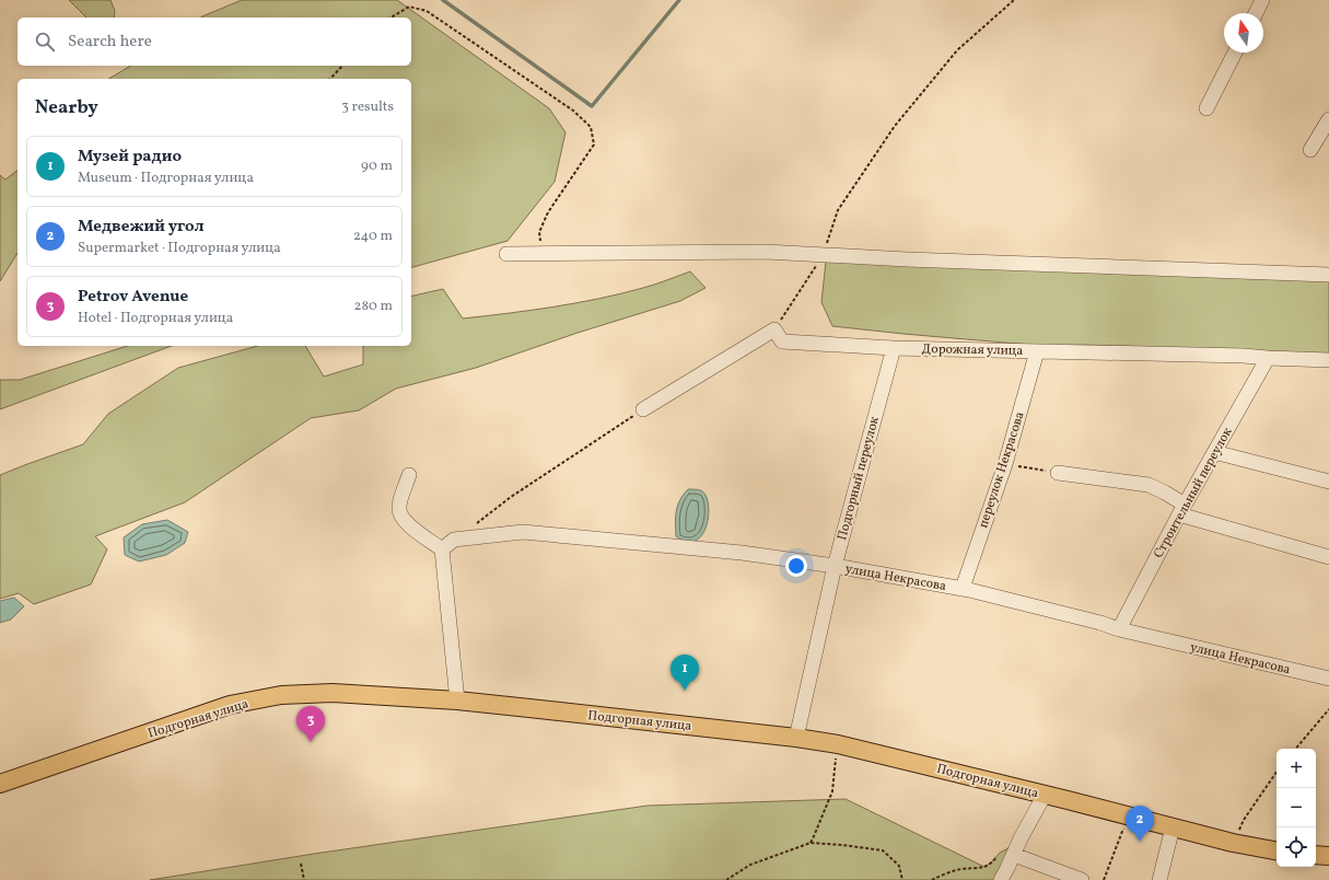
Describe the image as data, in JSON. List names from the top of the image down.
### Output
{
  "streets": {
    "main road": ["Подгорная улица"],
    "street": [
      "Дорожная улица",
      "переулок Некрасова",
      "Подгорный переулок",
      "Строительный переулок",
      "улица Некрасова"
    ]
  },
  "crossings": [
    ["Дорожная улица", "переулок Некрасова"],
    ["Дорожная улица", "Подгорный переулок"],
    ["Дорожная улица", "Строительный переулок"],
    ["переулок Некрасова", "улица Некрасова"],
    ["Подгорный переулок", "улица Некрасова"],
    ["Подгорный переулок", "Подгорная улица"],
    ["Строительный переулок", "улица Некрасова"]
  ],
  "north": "top",
  "page": {
    "search": "Search here",
    "heading": ["Nearby", "3 results"],
    "list": [
      {
        "mark": "1",
        "name": "Музей радио",
        "note": "Museum · Подгорная улица",
        "value": "90 m"
      },
      {
        "mark": "2",
        "name": "Медвежий угол",
        "note": "Supermarket · Подгорная улица",
        "value": "240 m"
      },
      {
        "mark": "3",
        "name": "Petrov Avenue",
        "note": "Hotel · Подгорная улица",
        "value": "280 m"
      }
    ],
    "pins": ["1", "3", "2"],
    "map_buttons": ["+", "−"]
  }
}
